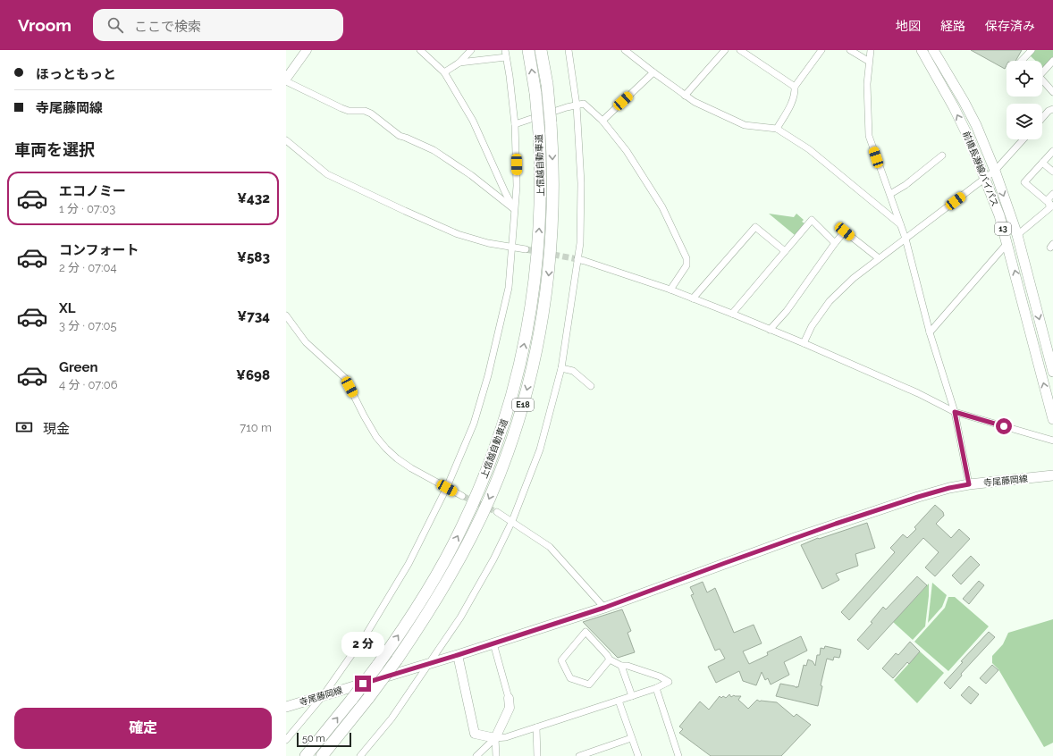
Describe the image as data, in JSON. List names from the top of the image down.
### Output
{
  "streets": {
    "highway": ["上信越自動車道", "E18"],
    "main road": ["前橋長瀞線バイパス", "13", "寺尾藤岡線"]
  },
  "scale_bar": "50 m",
  "page": {
    "header": "Vroom",
    "search": "ここで検索",
    "nav": ["地図", "経路", "保存済み"],
    "banner": ["ほっともっと", "寺尾藤岡線"],
    "heading": "車両を選択",
    "list": [
      {
        "name": "エコノミー",
        "note": "1 分 · 07:03",
        "value": "¥432"
      },
      {
        "name": "コンフォート",
        "note": "2 分 · 07:04",
        "value": "¥583"
      },
      {
        "name": "XL",
        "note": "3 分 · 07:05",
        "value": "¥734"
      },
      {
        "name": "Green",
        "note": "4 分 · 07:06",
        "value": "¥698"
      }
    ],
    "pay": ["現金", "710 m"],
    "bubble": "2 分",
    "buttons": "確定",
    "scale": "50 m"
  }
}
